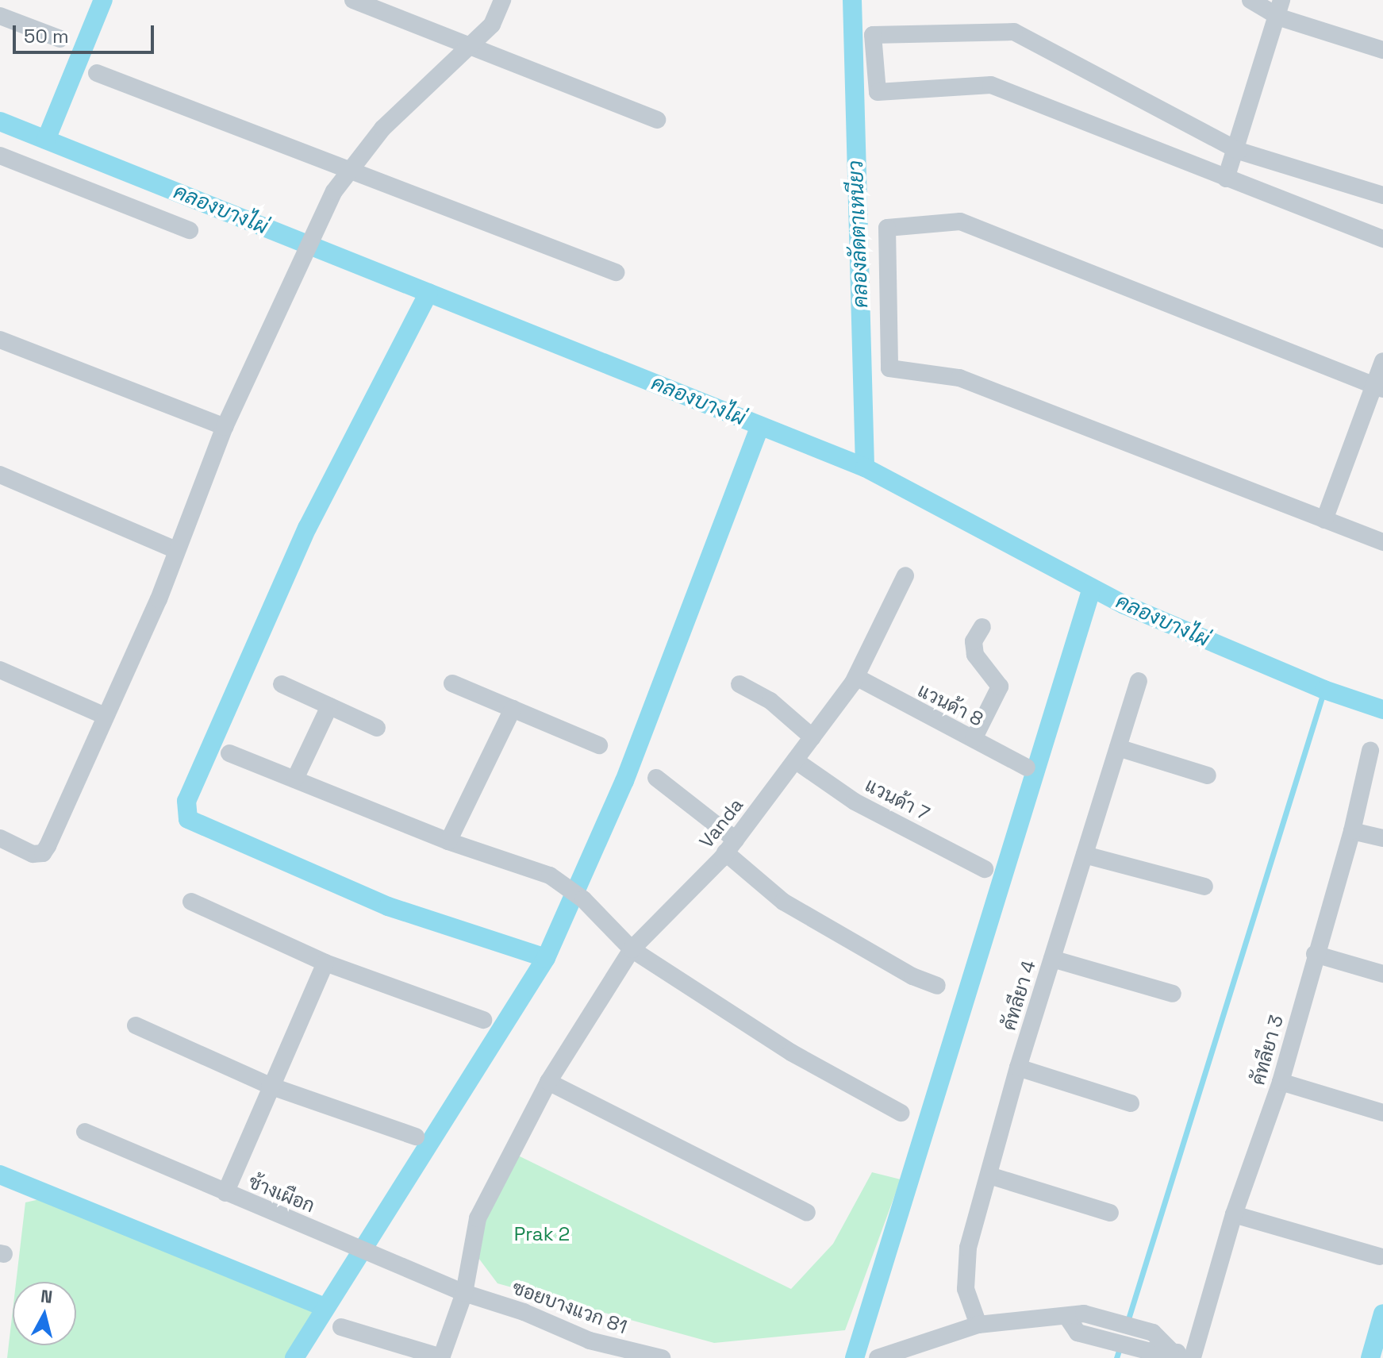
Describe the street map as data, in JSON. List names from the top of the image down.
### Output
{
  "streets": {
    "street": [
      "แวนด้า 8",
      "แวนด้า 7",
      "Vanda",
      "คัทลียา 4",
      "คัทลียา 3",
      "ช้างเผือก",
      "ซอยบางแวก 81"
    ]
  },
  "crossings": [
    ["แวนด้า 8", "Vanda"],
    ["แวนด้า 7", "Vanda"],
    ["Vanda", "ช้างเผือก"],
    ["Vanda", "ซอยบางแวก 81"],
    ["ช้างเผือก", "ซอยบางแวก 81"]
  ],
  "water": ["คลองบางไผ่", "คลองลัดตาเหนียว"],
  "parks": ["Prak 2"],
  "scale_bar": "50 m",
  "north": "top"
}
